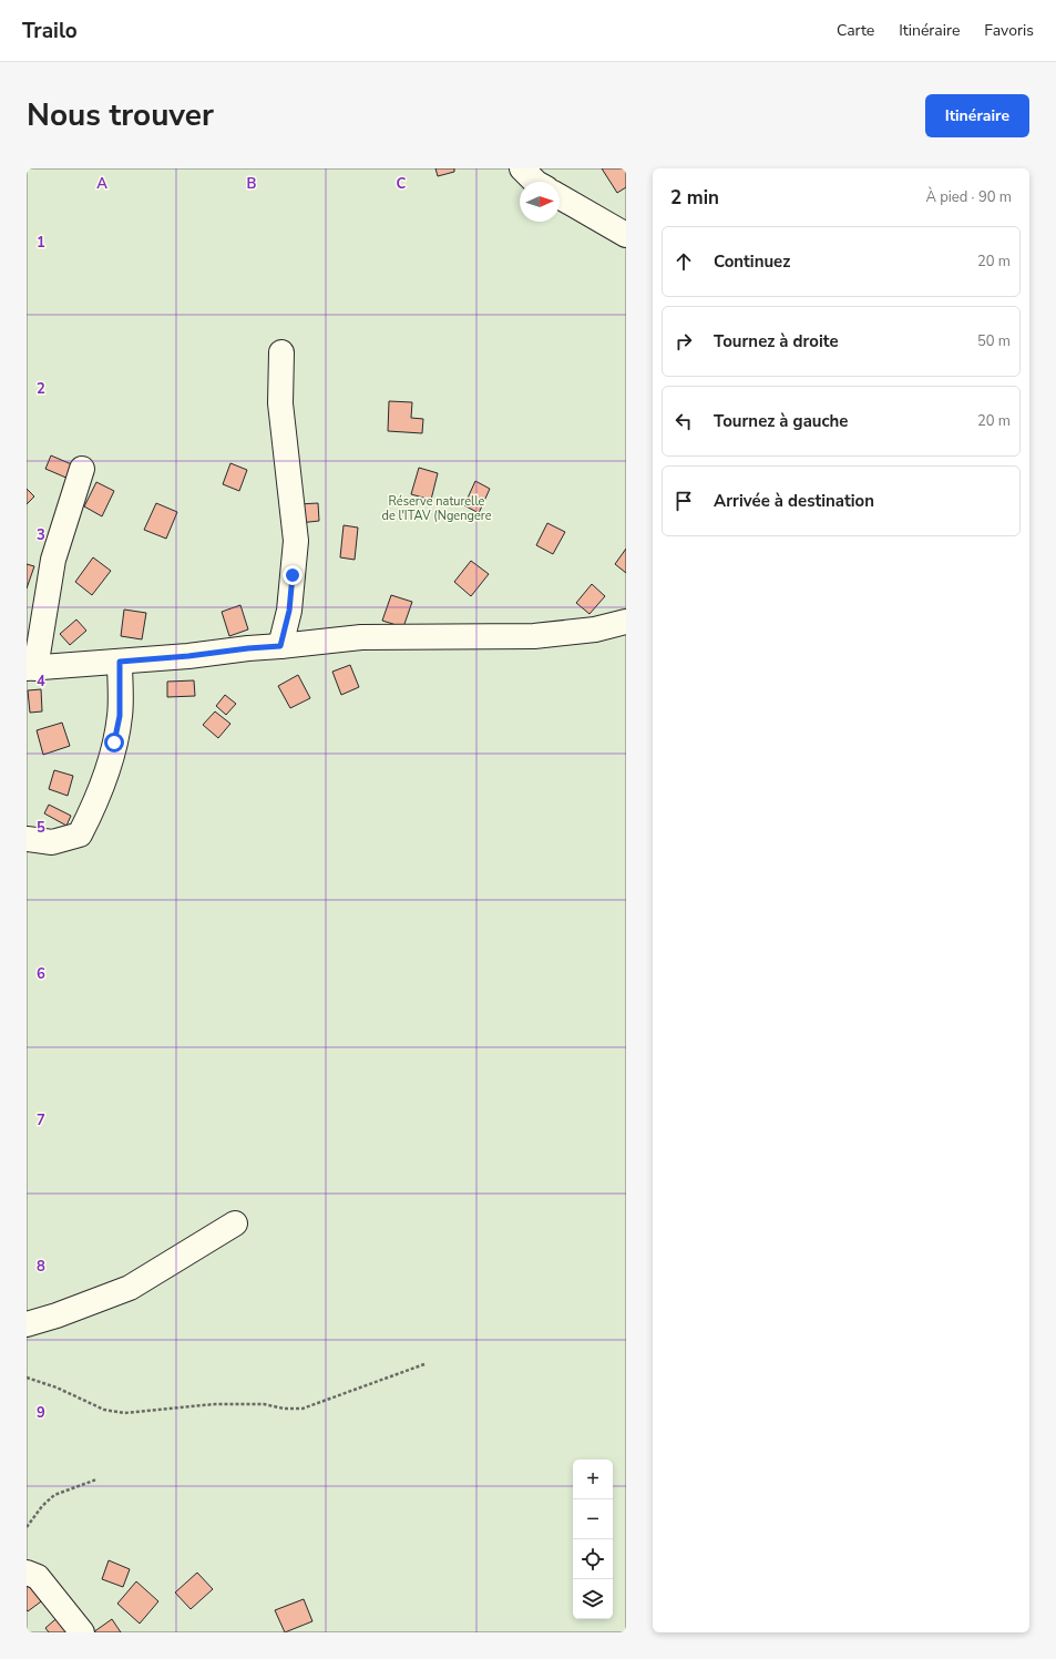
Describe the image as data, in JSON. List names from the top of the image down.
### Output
{
  "parks": ["Réserve naturelle de l'ITAV (Ngengere"],
  "north": "right",
  "page": {
    "header": "Trailo",
    "nav": ["Carte", "Itinéraire", "Favoris"],
    "title": "Nous trouver",
    "buttons": "Itinéraire",
    "heading": ["2 min", "À pied · 90 m"],
    "list": [
      ["Continuez", "20 m"],
      ["Tournez à droite", "50 m"],
      ["Tournez à gauche", "20 m"],
      "Arrivée à destination"
    ],
    "map_buttons": ["+", "−"]
  },
  "grid": {
    "columns": ["A", "B", "C"],
    "rows": [
      "1",
      "2",
      "3",
      "4",
      "5",
      "6",
      "7",
      "8",
      "9"
    ]
  }
}
